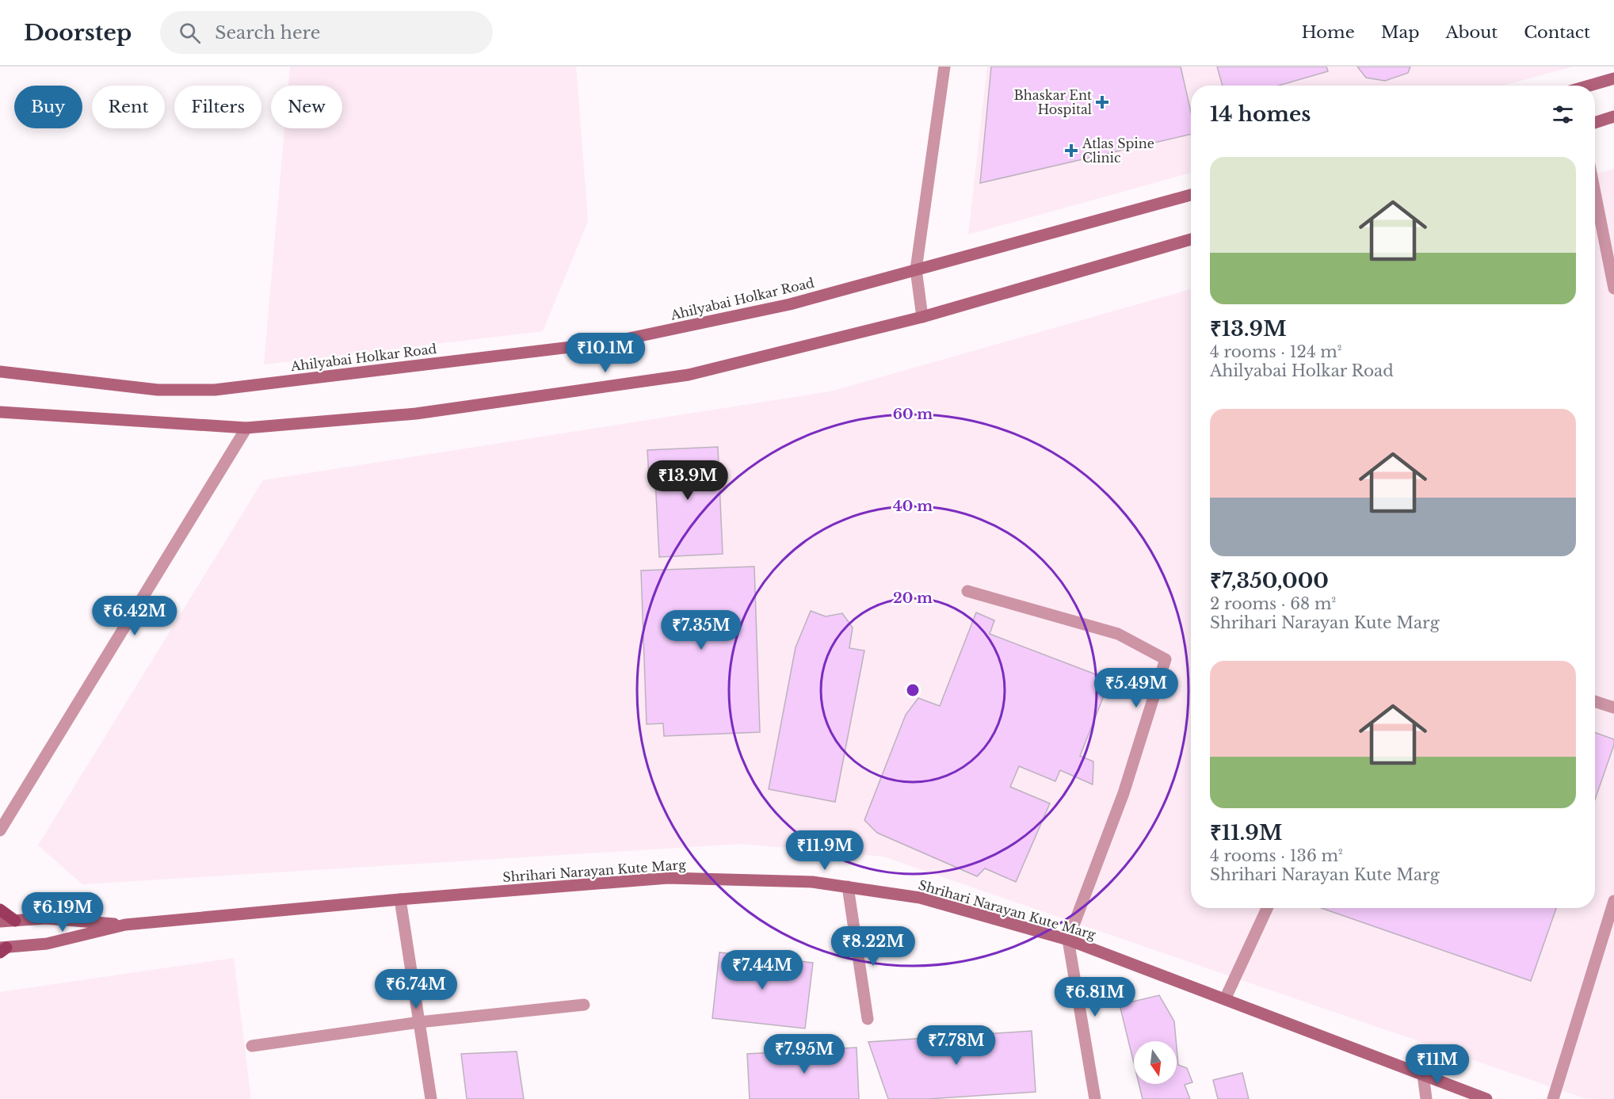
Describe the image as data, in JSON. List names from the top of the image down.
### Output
{
  "streets": {
    "main road": ["Ahilyabai Holkar Road", "Shrihari Narayan Kute Marg"]
  },
  "places": {
    "health": ["Bhaskar Ent Hospital", "Atlas Spine Clinic"]
  },
  "north": "bottom",
  "page": {
    "header": "Doorstep",
    "search": "Search here",
    "nav": [
      "Home",
      "Map",
      "About",
      "Contact"
    ],
    "chip": [
      "Buy",
      "Rent",
      "Filters",
      "New"
    ],
    "heading": "14 homes",
    "list": [
      {
        "name": "₹13.9M",
        "note": "4 rooms · 124 m² · Ahilyabai Holkar Road"
      },
      {
        "name": "₹7,350,000",
        "note": "2 rooms · 68 m² · Shrihari Narayan Kute Marg"
      },
      {
        "name": "₹11.9M",
        "note": "4 rooms · 136 m² · Shrihari Narayan Kute Marg"
      }
    ],
    "price": [
      "₹10.1M",
      "₹13.9M",
      "₹6.42M",
      "₹7.35M",
      "₹5.49M",
      "₹11.9M",
      "₹6.19M",
      "₹8.22M",
      "₹7.44M",
      "₹6.74M",
      "₹6.81M",
      "₹7.78M",
      "₹7.95M",
      "₹11M"
    ]
  },
  "rings": ["60 m", "40 m", "20 m"]
}
